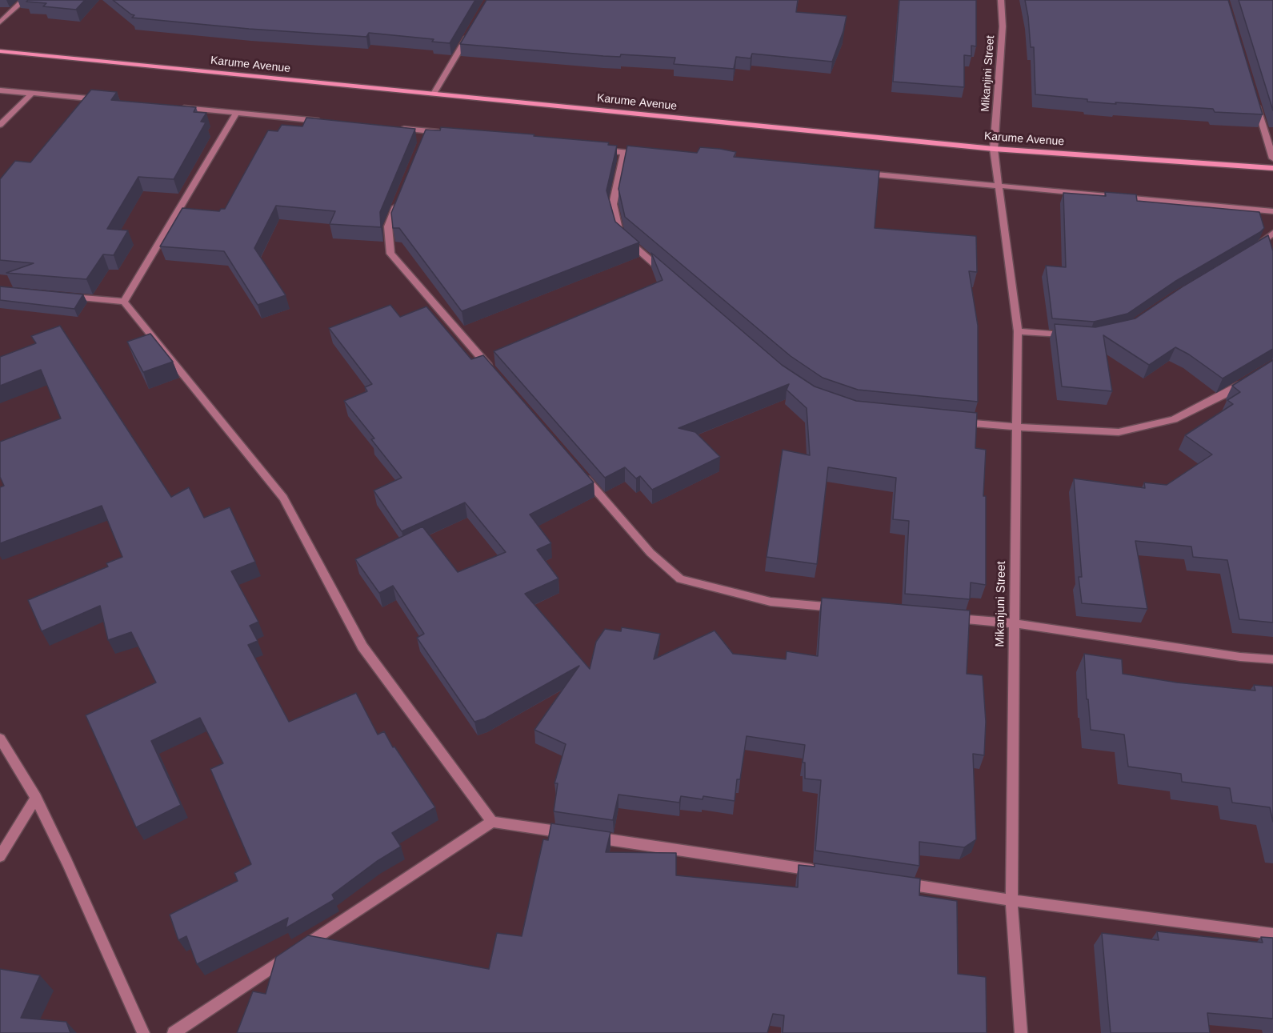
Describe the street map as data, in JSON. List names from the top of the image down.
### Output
{
  "streets": {
    "main road": ["Karume Avenue"],
    "street": ["Mikanjini Street", "Mikanjuni Street"]
  },
  "crossings": [
    ["Karume Avenue", "Mikanjini Street"],
    ["Mikanjini Street", "Mikanjuni Street"]
  ]
}
